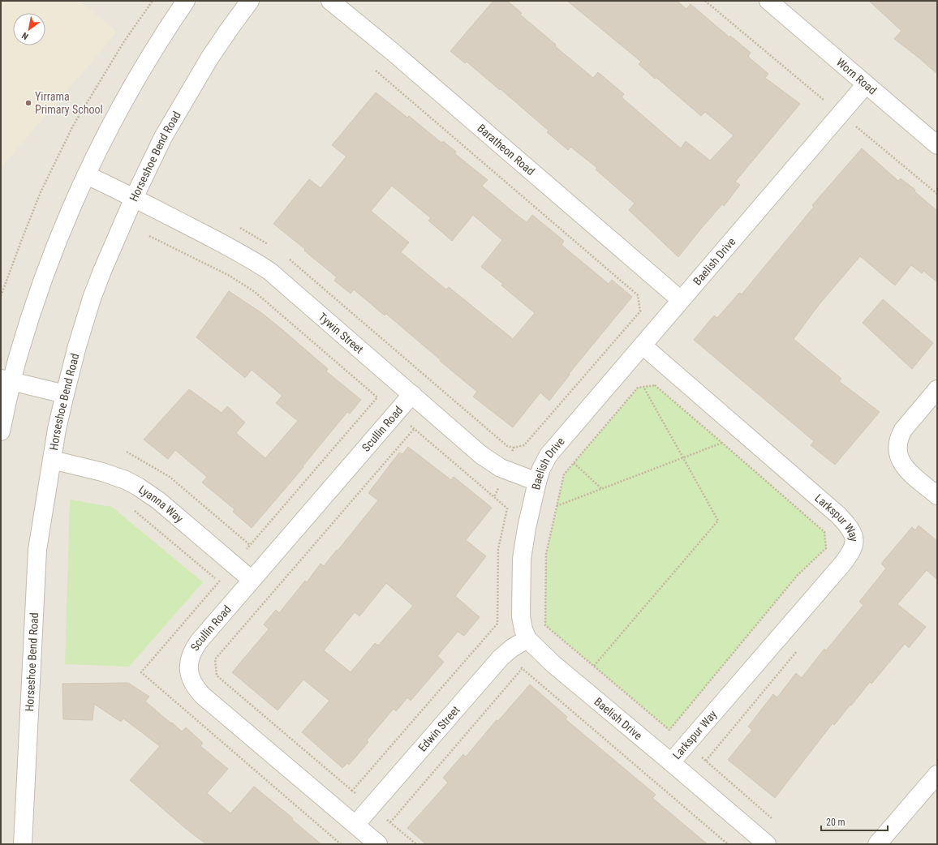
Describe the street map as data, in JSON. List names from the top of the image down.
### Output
{
  "streets": {
    "street": [
      "Worn Road",
      "Baratheon Road",
      "Horseshoe Bend Road",
      "Baelish Drive",
      "Tywin Street",
      "Scullin Road",
      "Lyanna Way",
      "Larkspur Way",
      "Edwin Street"
    ]
  },
  "crossings": [
    ["Worn Road", "Baelish Drive"],
    ["Baratheon Road", "Baelish Drive"],
    ["Horseshoe Bend Road", "Tywin Street"],
    ["Horseshoe Bend Road", "Lyanna Way"],
    ["Baelish Drive", "Tywin Street"],
    ["Baelish Drive", "Larkspur Way"],
    ["Baelish Drive", "Edwin Street"],
    ["Tywin Street", "Scullin Road"],
    ["Scullin Road", "Lyanna Way"],
    ["Scullin Road", "Edwin Street"]
  ],
  "places": ["Yirrama Primary School"],
  "scale_bar": "20 m",
  "north": "bottom left"
}
